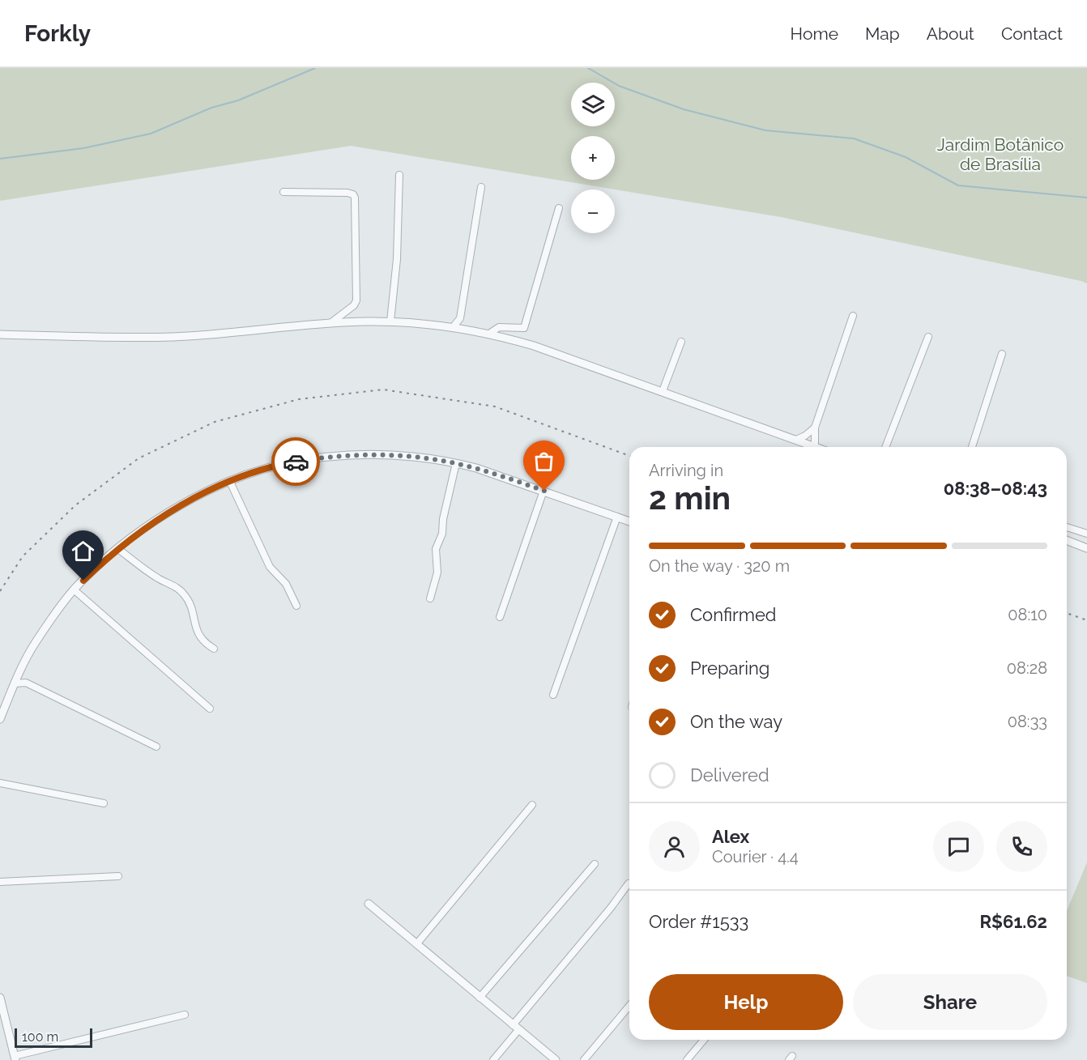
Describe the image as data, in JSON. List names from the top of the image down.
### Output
{
  "parks": ["Jardim Botânico de Brasília"],
  "scale_bar": "100 m",
  "page": {
    "header": "Forkly",
    "nav": [
      "Home",
      "Map",
      "About",
      "Contact"
    ],
    "map_buttons": ["+", "−"],
    "heading": ["2 min", "Arriving in", "08:38–08:43"],
    "panel": [
      "Alex",
      "Courier · 4.4",
      "Order #1533",
      "R$61.62"
    ],
    "bar": "On the way · 320 m",
    "list": [
      ["Confirmed", "08:10"],
      ["Preparing", "08:28"],
      ["On the way", "08:33"],
      "Delivered"
    ],
    "buttons": ["Help", "Share"],
    "scale": "100 m"
  }
}
